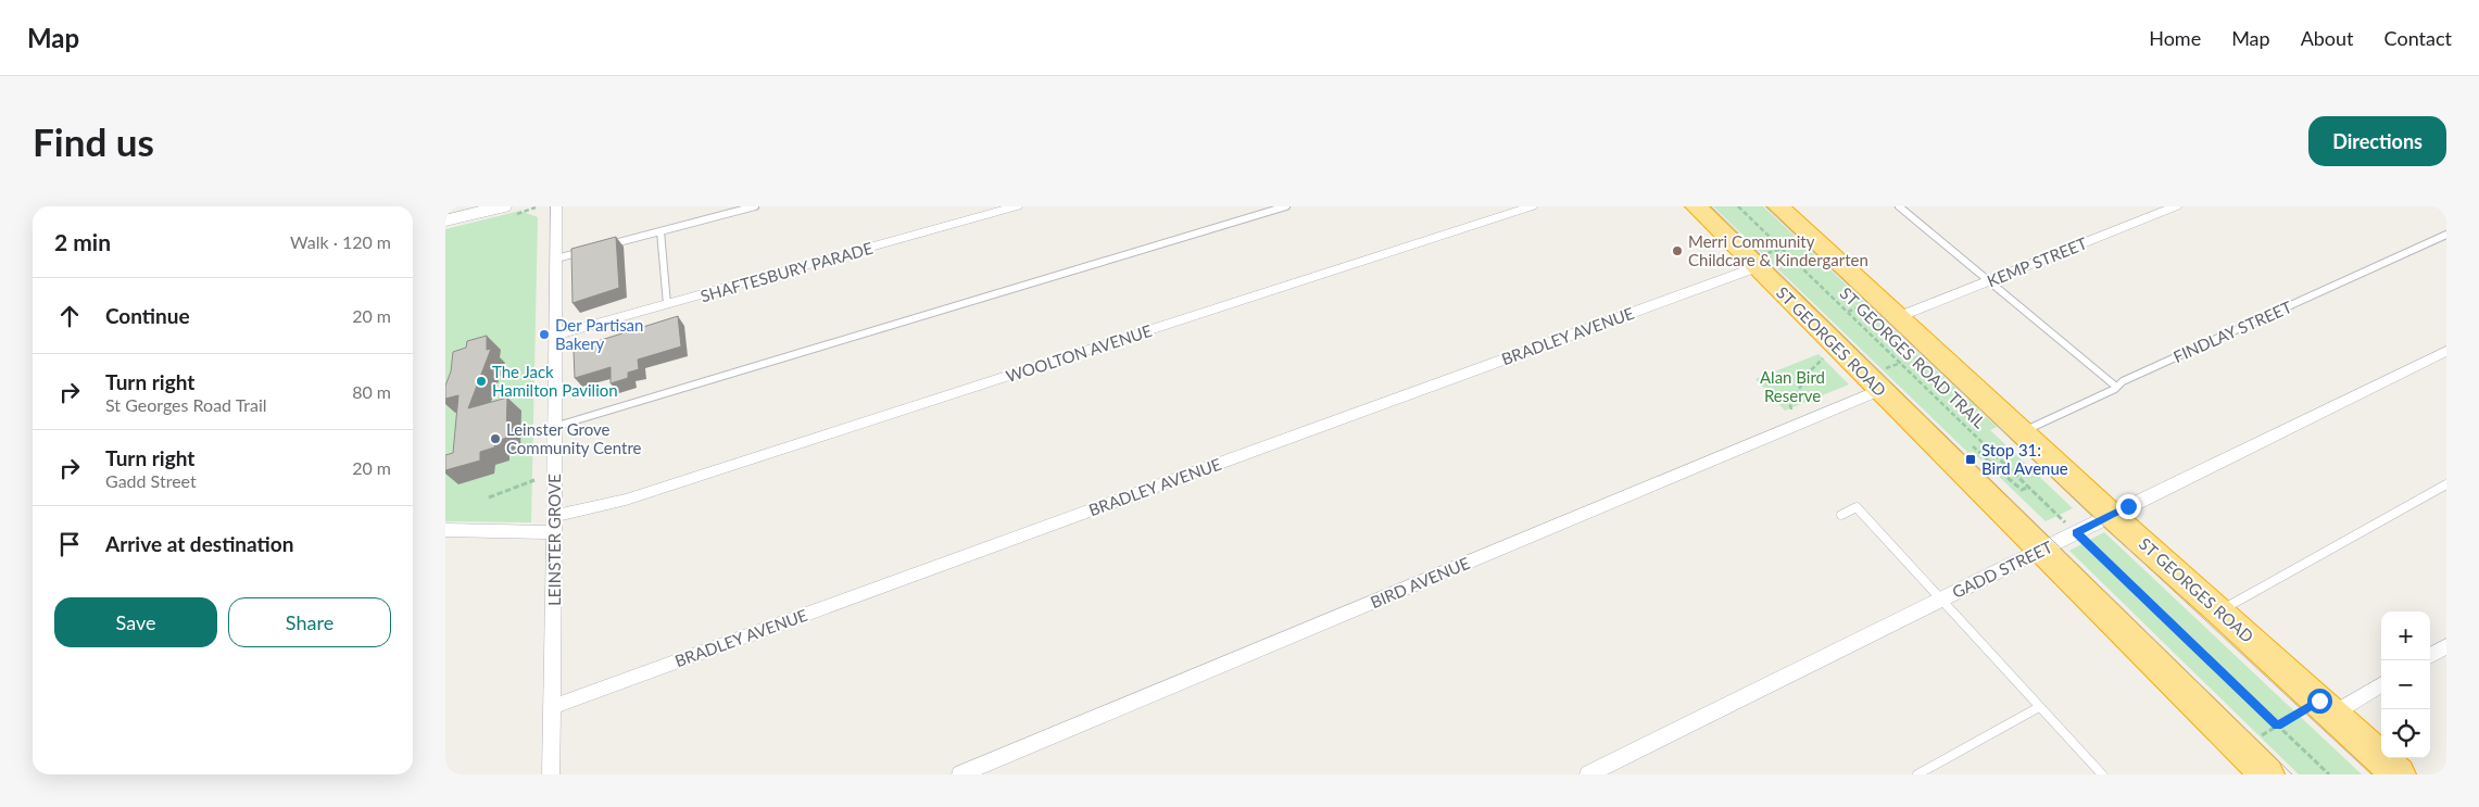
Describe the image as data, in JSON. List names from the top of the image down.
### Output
{
  "streets": {
    "highway": ["ST GEORGES ROAD"],
    "street": [
      "KEMP STREET",
      "SHAFTESBURY PARADE",
      "BRADLEY AVENUE",
      "WOOLTON AVENUE",
      "LEINSTER GROVE",
      "GADD STREET",
      "BIRD AVENUE"
    ],
    "lane": ["FINDLAY STREET"],
    "path": ["ST GEORGES ROAD TRAIL"]
  },
  "crossings": [
    ["KEMP STREET", "ST GEORGES ROAD"],
    ["SHAFTESBURY PARADE", "LEINSTER GROVE"],
    ["FINDLAY STREET", "ST GEORGES ROAD"],
    ["BRADLEY AVENUE", "ST GEORGES ROAD"],
    ["BRADLEY AVENUE", "LEINSTER GROVE"],
    ["ST GEORGES ROAD", "GADD STREET"],
    ["ST GEORGES ROAD", "BIRD AVENUE"],
    ["WOOLTON AVENUE", "LEINSTER GROVE"],
    ["ST GEORGES ROAD TRAIL", "GADD STREET"]
  ],
  "parks": ["Alan Bird Reserve"],
  "places": {
    "other": [
      "Merri Community Childcare & Kindergarten",
      "Der Partisan Bakery",
      "The Jack Hamilton Pavilion",
      "Leinster Grove Community Centre"
    ],
    "transit": ["Stop 31: Bird Avenue"]
  },
  "page": {
    "header": "Map",
    "nav": [
      "Home",
      "Map",
      "About",
      "Contact"
    ],
    "buttons": [
      "Directions",
      ["Save", "Share"]
    ],
    "title": "Find us",
    "heading": ["2 min", "Walk · 120 m"],
    "list": [
      ["Continue", "20 m"],
      ["Turn right", "St Georges Road Trail", "80 m"],
      ["Turn right", "Gadd Street", "20 m"],
      "Arrive at destination"
    ],
    "map_buttons": ["+", "−"]
  }
}
